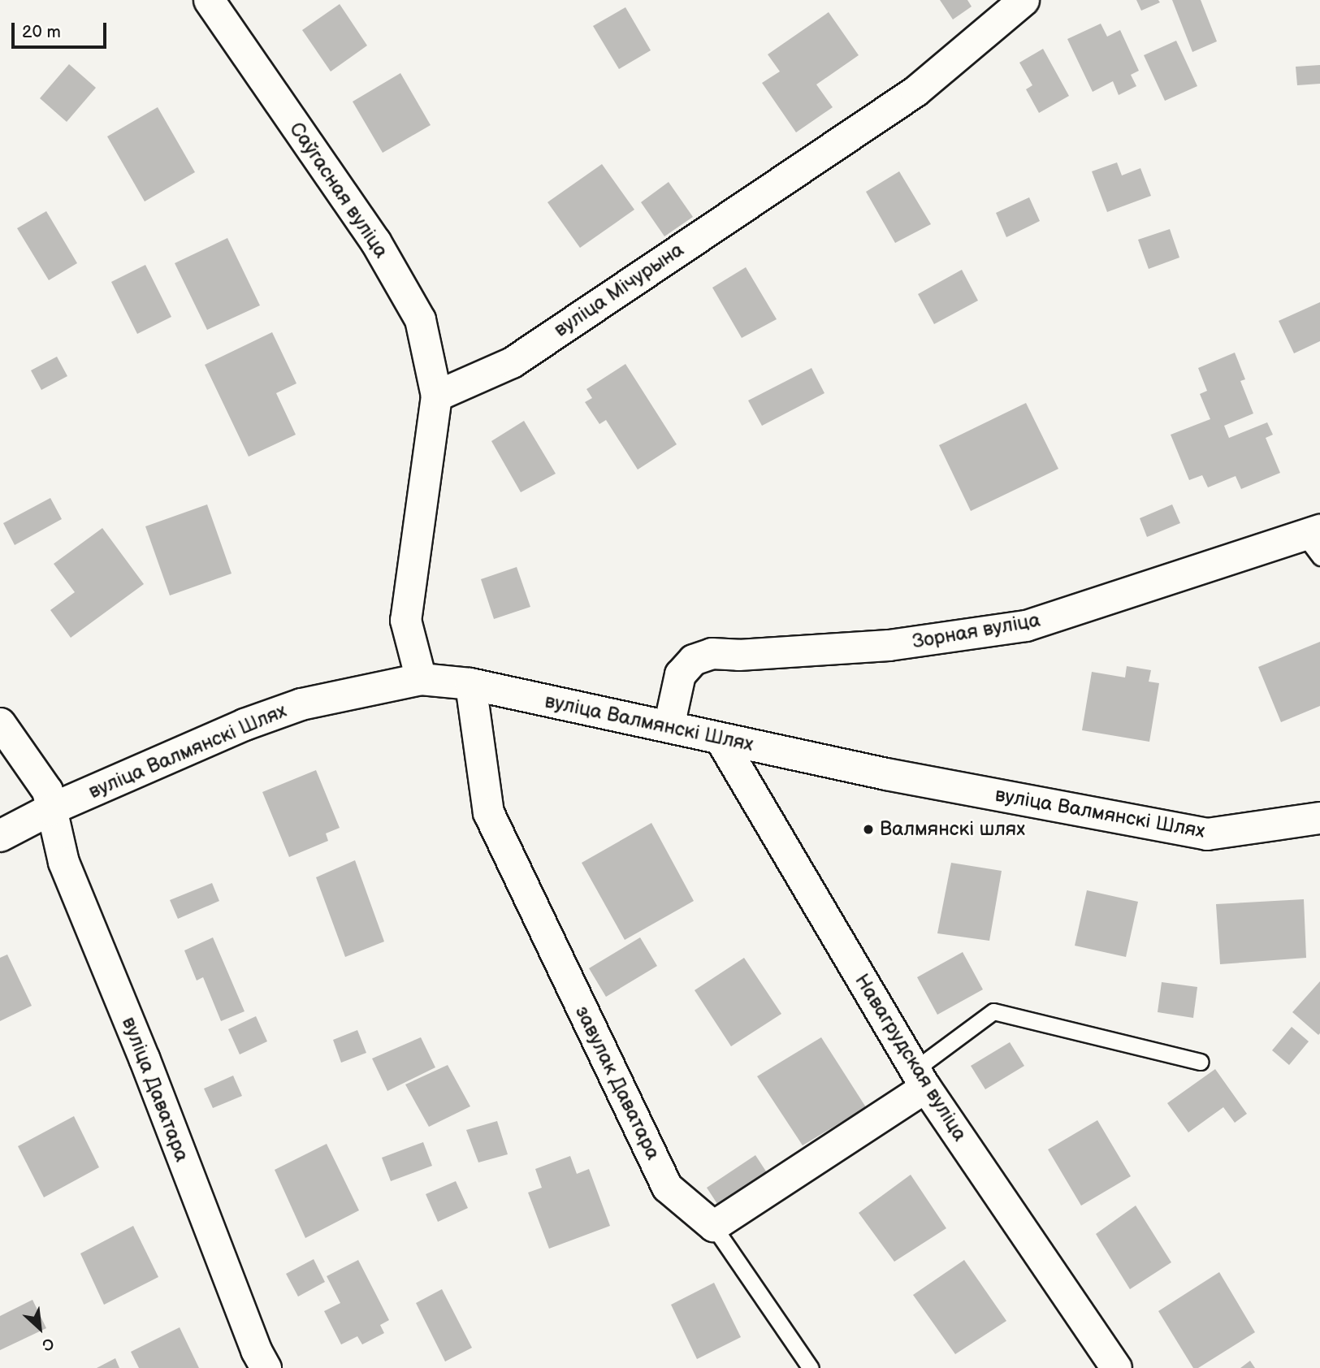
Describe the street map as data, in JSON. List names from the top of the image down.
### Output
{
  "streets": {
    "main road": ["вуліца Валмянскі Шлях"],
    "street": [
      "Саўгасная вуліца",
      "вуліца Мічурына",
      "Зорная вуліца",
      "Навагрудская вуліца",
      "завулак Даватара",
      "вуліца Даватара"
    ]
  },
  "crossings": [
    ["Саўгасная вуліца", "вуліца Мічурына"],
    ["Зорная вуліца", "вуліца Валмянскі Шлях"],
    ["вуліца Валмянскі Шлях", "Навагрудская вуліца"],
    ["вуліца Валмянскі Шлях", "завулак Даватара"],
    ["вуліца Валмянскі Шлях", "вуліца Даватара"]
  ],
  "places": ["Валмянскі шлях"],
  "scale_bar": "20 m",
  "north": "bottom right"
}
